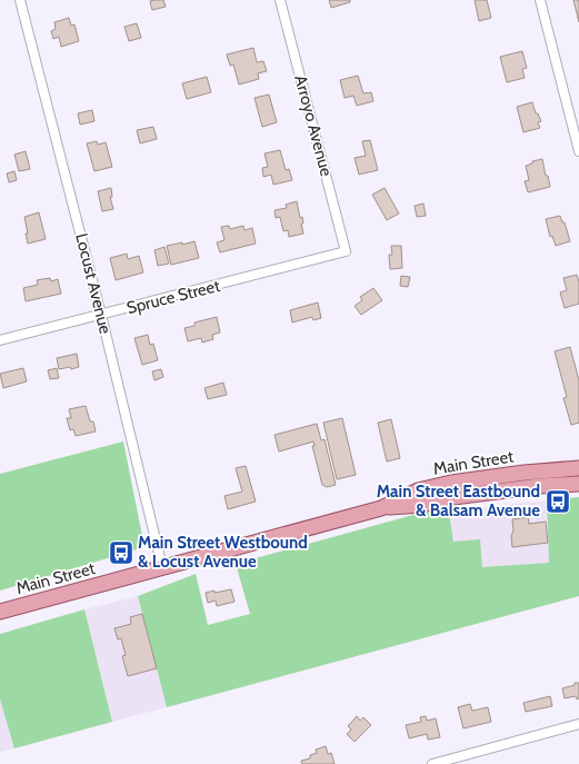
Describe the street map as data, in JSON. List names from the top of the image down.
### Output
{
  "streets": {
    "main road": ["Main Street"],
    "street": ["Arroyo Avenue", "Locust Avenue", "Spruce Street"]
  },
  "crossings": [
    ["Arroyo Avenue", "Spruce Street"],
    ["Locust Avenue", "Spruce Street"],
    ["Locust Avenue", "Main Street"]
  ],
  "places": {
    "bus stop": ["Main Street Eastbound & Balsam Avenue", "Main Street Westbound & Locust Avenue"]
  }
}
